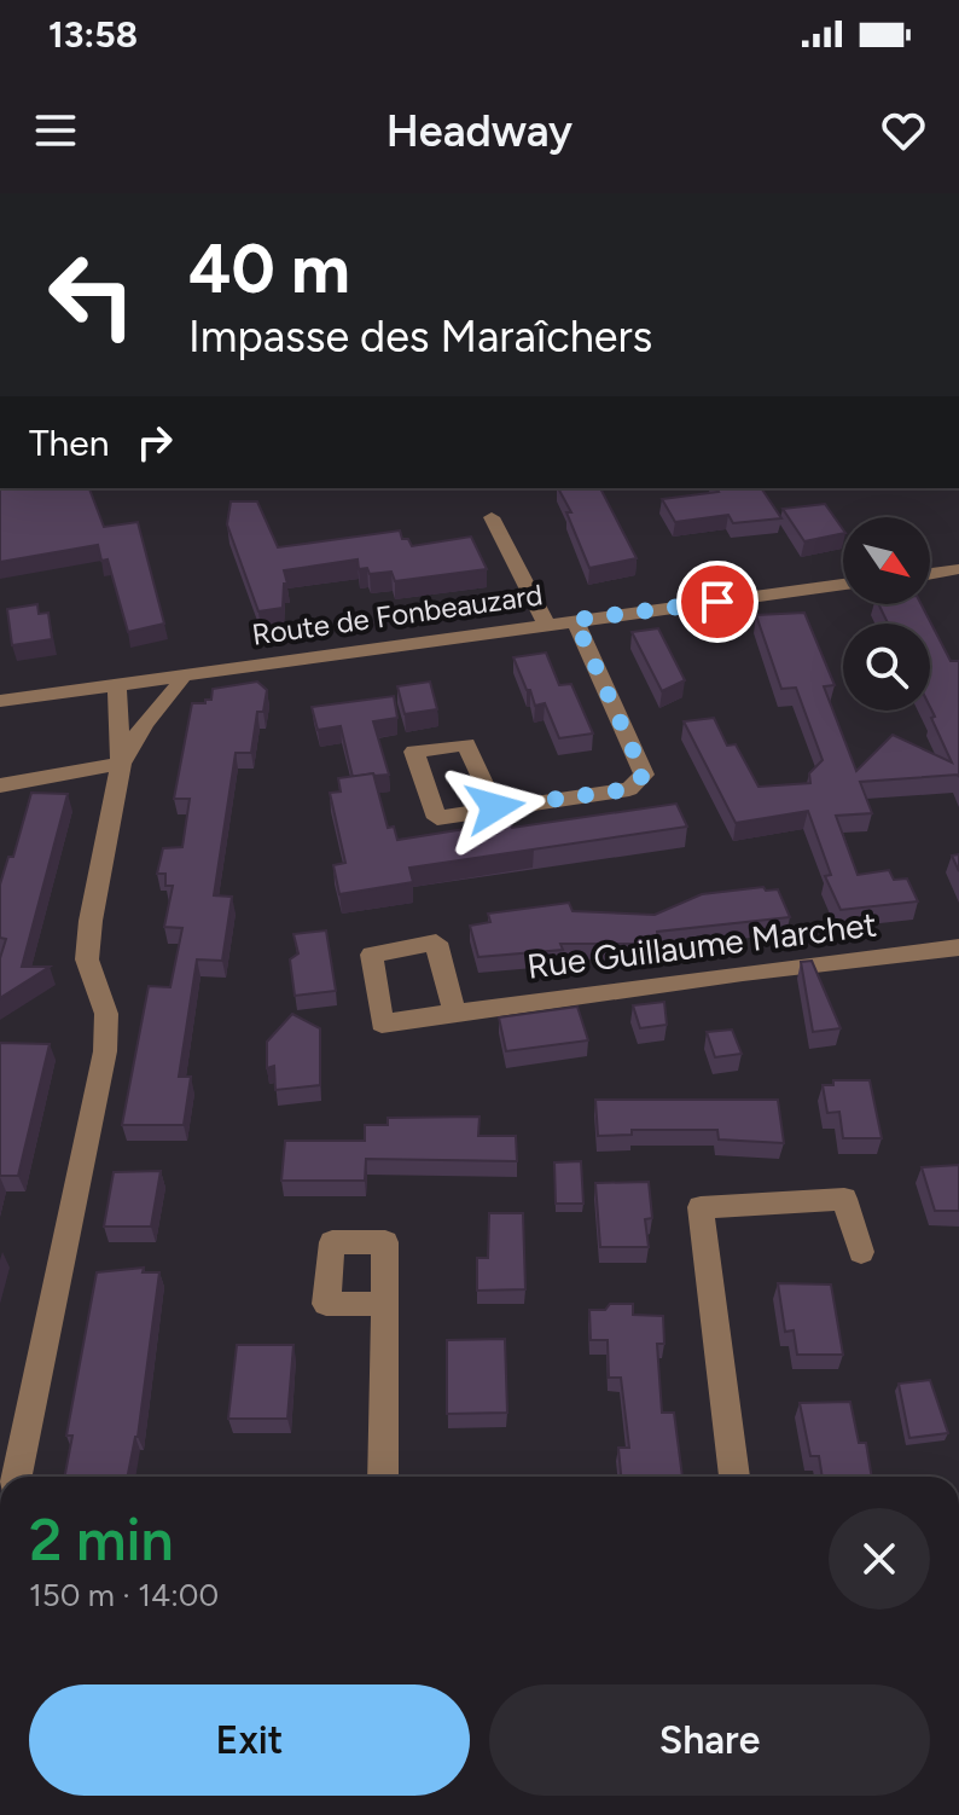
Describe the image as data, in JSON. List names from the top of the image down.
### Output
{
  "streets": {
    "street": ["Route de Fonbeauzard", "Rue Guillaume Marchet"]
  },
  "north": "bottom right",
  "page": {
    "status": "13:58",
    "header": "Headway",
    "turn": ["40 m", "Impasse des Maraîchers"],
    "then": "Then",
    "heading": ["2 min", "150 m · 14:00"],
    "buttons": ["Exit", "Share"]
  }
}
